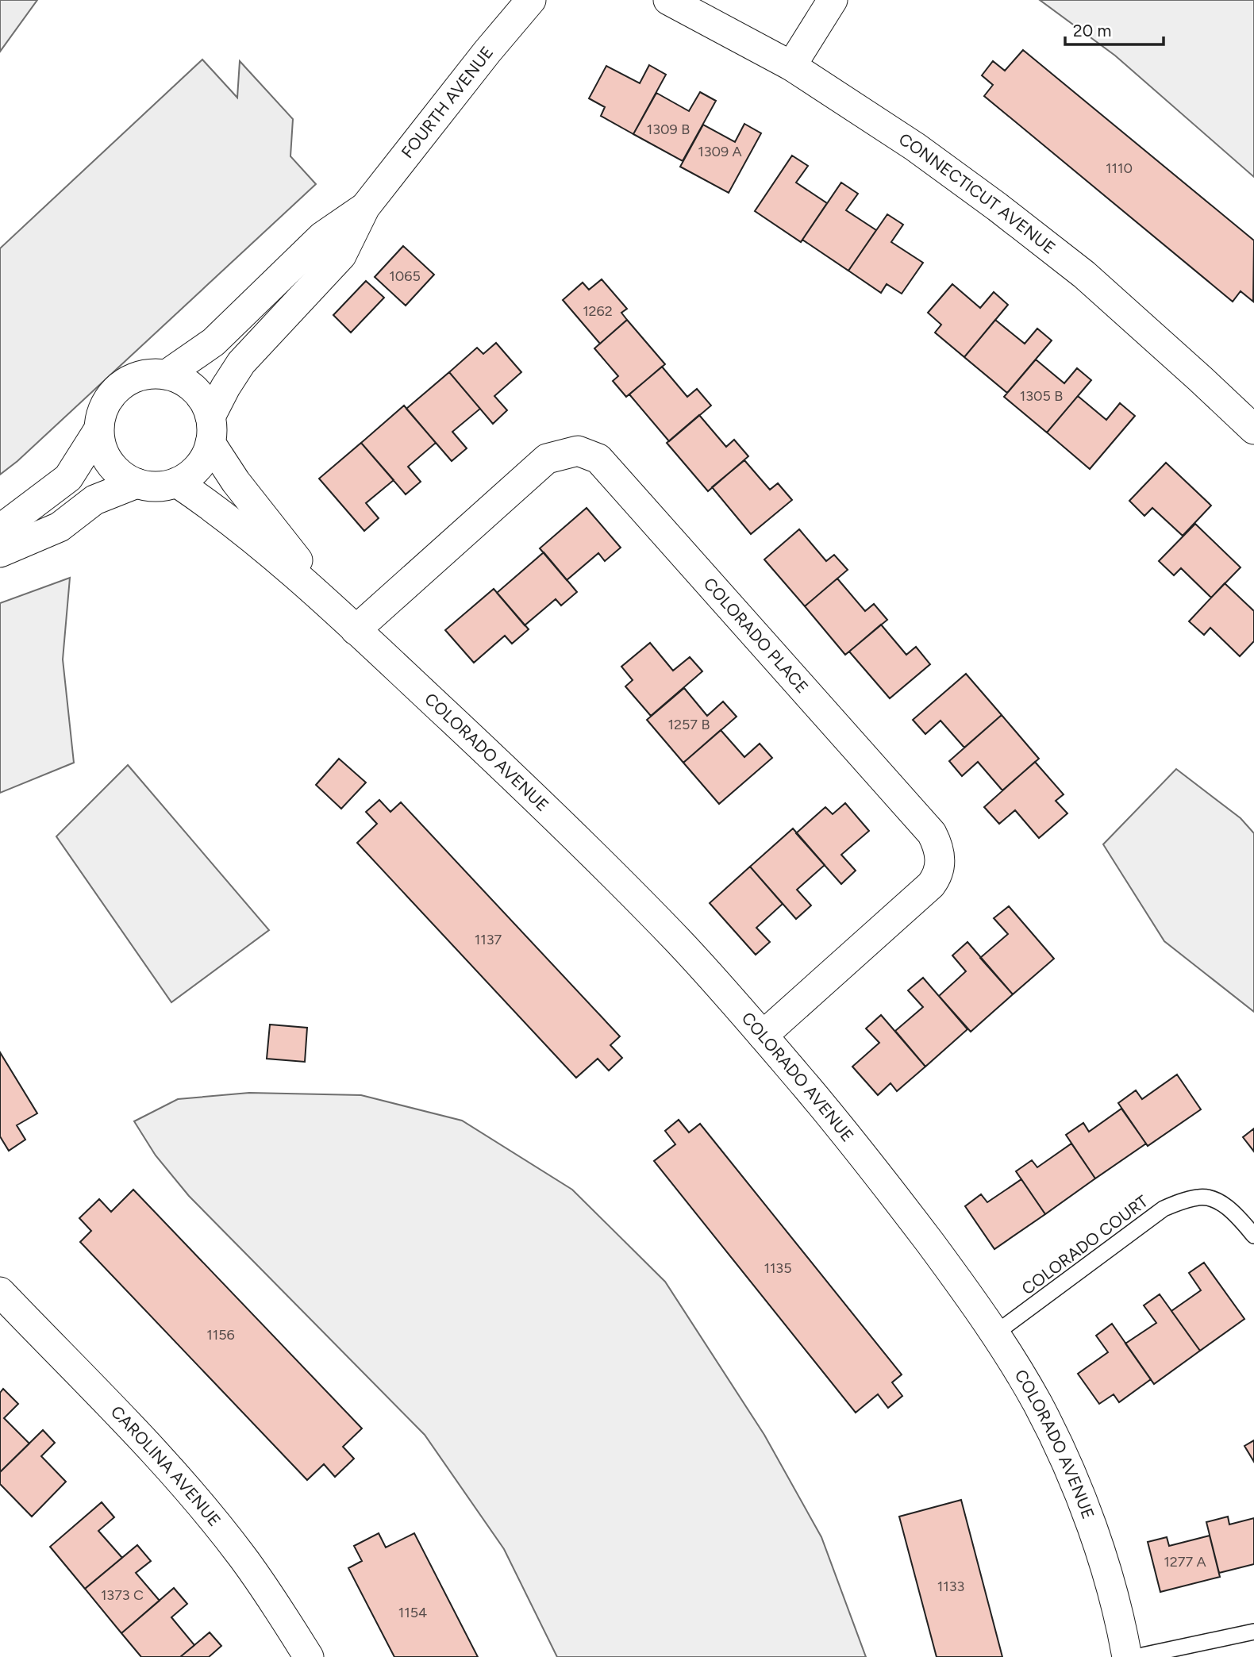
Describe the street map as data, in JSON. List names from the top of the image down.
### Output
{
  "streets": {
    "street": [
      "FOURTH AVENUE",
      "CONNECTICUT AVENUE",
      "COLORADO PLACE",
      "COLORADO AVENUE",
      "CAROLINA AVENUE"
    ],
    "lane": ["COLORADO COURT"]
  },
  "crossings": [
    ["FOURTH AVENUE", "COLORADO AVENUE"],
    ["COLORADO PLACE", "COLORADO AVENUE"],
    ["COLORADO AVENUE", "COLORADO COURT"]
  ],
  "house_numbers": [
    "1309 B",
    "1309 A",
    "1110",
    "1065",
    "1262",
    "1305 B",
    "1257 B",
    "1137",
    "1135",
    "1156",
    "1277 A",
    "1133",
    "1373 C",
    "1154"
  ],
  "scale_bar": "20 m"
}
